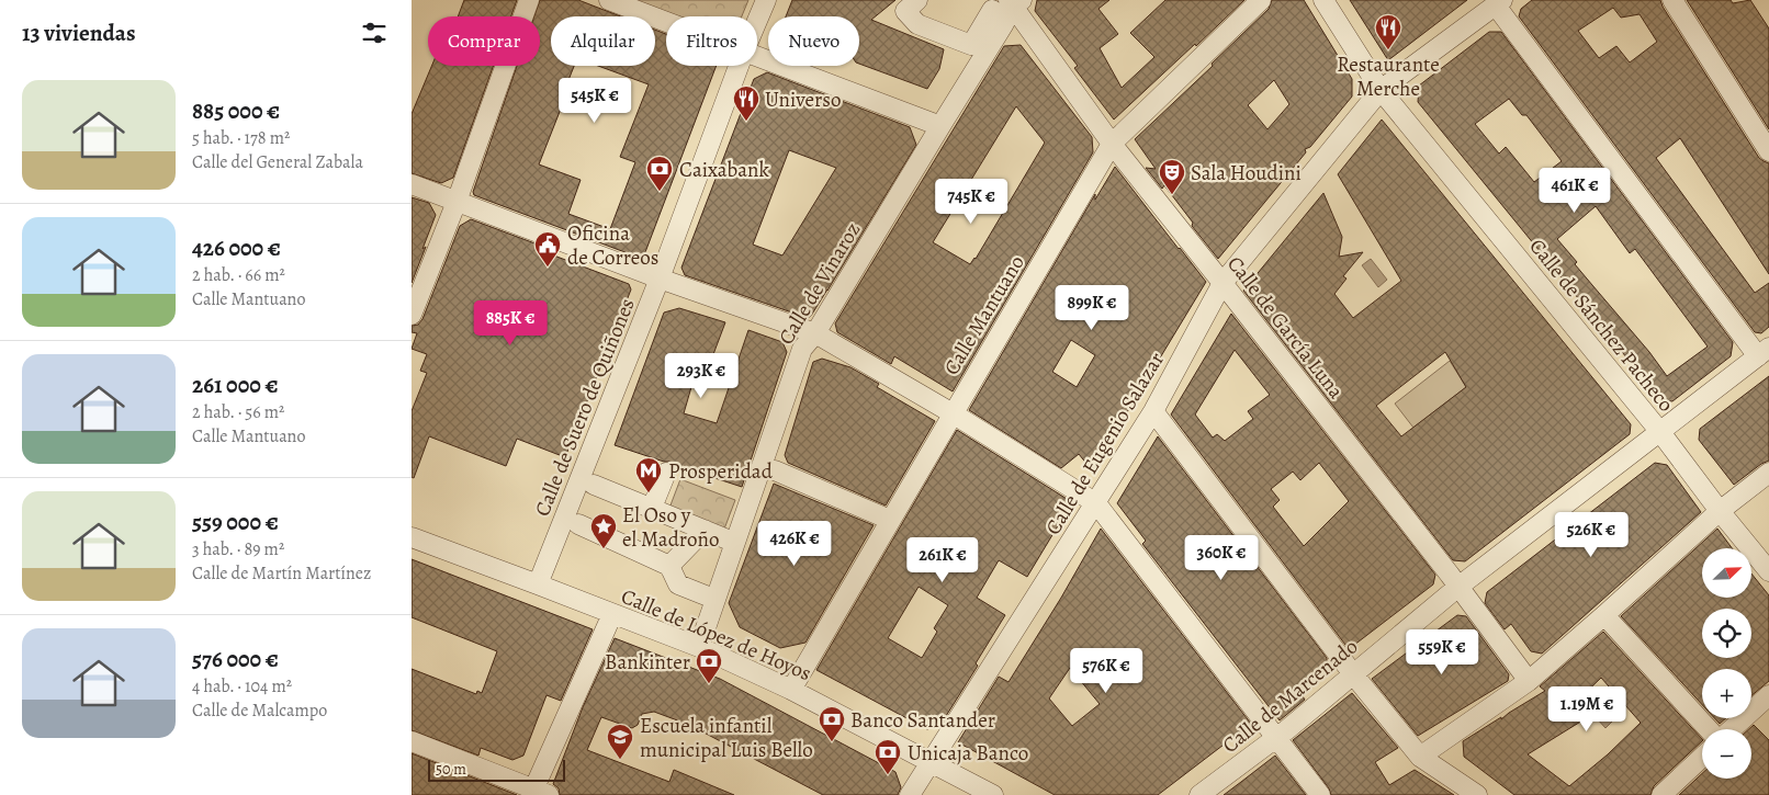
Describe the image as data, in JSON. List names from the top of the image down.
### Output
{
  "streets": {
    "street": [
      "Calle de Vinaroz",
      "Calle Mantuano",
      "Calle de Sánchez Pacheco",
      "Calle de García Luna",
      "Calle de Suero de Quiñones",
      "Calle de Eugenio Salazar",
      "Calle de López de Hoyos",
      "Calle de Marcenado"
    ]
  },
  "crossings": [
    ["Calle de Vinaroz", "Calle de García Luna"],
    ["Calle de Vinaroz", "Calle de López de Hoyos"],
    ["Calle Mantuano", "Calle de García Luna"],
    ["Calle Mantuano", "Calle de López de Hoyos"],
    ["Calle de Sánchez Pacheco", "Calle de Eugenio Salazar"],
    ["Calle de Sánchez Pacheco", "Calle de Marcenado"],
    ["Calle de García Luna", "Calle de Eugenio Salazar"],
    ["Calle de García Luna", "Calle de Marcenado"],
    ["Calle de Suero de Quiñones", "Calle de López de Hoyos"],
    ["Calle de Eugenio Salazar", "Calle de López de Hoyos"]
  ],
  "places": {
    "restaurant": ["Restaurante Merche", "Universo"],
    "bank": [
      "Caixabank",
      "Bankinter",
      "Banco Santander",
      "Unicaja Banco"
    ],
    "theatre": ["Sala Houdini"],
    "public building": ["Oficina de Correos"],
    "metro station": ["Prosperidad"],
    "place": ["El Oso y el Madroño"],
    "school or university": ["Escuela infantil municipal Luis Bello"]
  },
  "scale_bar": "50 m",
  "north": "top right",
  "page": {
    "heading": "13 viviendas",
    "chip": [
      "Comprar",
      "Alquilar",
      "Filtros",
      "Nuevo"
    ],
    "list": [
      {
        "name": "885 000 €",
        "note": "5 hab. · 178 m² · Calle del General Zabala"
      },
      {
        "name": "426 000 €",
        "note": "2 hab. · 66 m² · Calle Mantuano"
      },
      {
        "name": "261 000 €",
        "note": "2 hab. · 56 m² · Calle Mantuano"
      },
      {
        "name": "559 000 €",
        "note": "3 hab. · 89 m² · Calle de Martín Martínez"
      },
      {
        "name": "576 000 €",
        "note": "4 hab. · 104 m² · Calle de Malcampo"
      }
    ],
    "price": [
      "545K €",
      "461K €",
      "745K €",
      "899K €",
      "885K €",
      "293K €",
      "526K €",
      "426K €",
      "360K €",
      "261K €",
      "559K €",
      "576K €",
      "1.19M €"
    ],
    "map_buttons": ["+", "−"],
    "scale": "50 m"
  }
}
